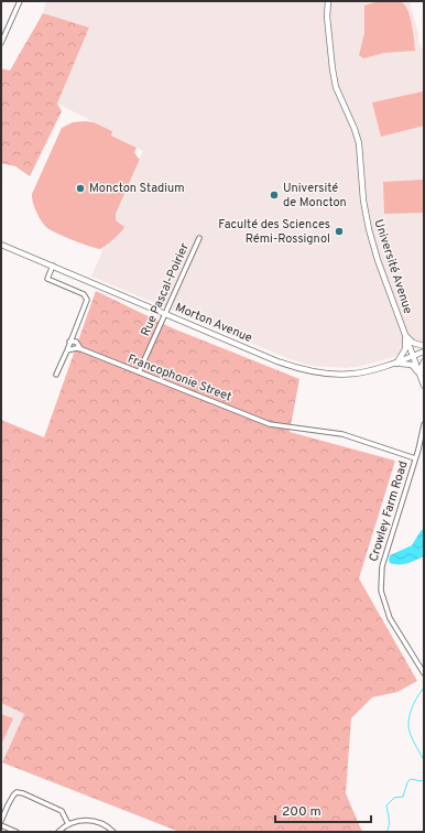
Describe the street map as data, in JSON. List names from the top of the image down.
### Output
{
  "streets": {
    "street": [
      "Université Avenue",
      "Rue Pascal-Poirier",
      "Morton Avenue",
      "Francophonie Street",
      "Crowley Farm Road"
    ]
  },
  "crossings": [
    ["Université Avenue", "Morton Avenue"],
    ["Rue Pascal-Poirier", "Morton Avenue"],
    ["Rue Pascal-Poirier", "Francophonie Street"],
    ["Francophonie Street", "Crowley Farm Road"]
  ],
  "places": ["Moncton Stadium", "Université de Moncton", "Faculté des Sciences Rémi-Rossignol"],
  "scale_bar": "200 m"
}
